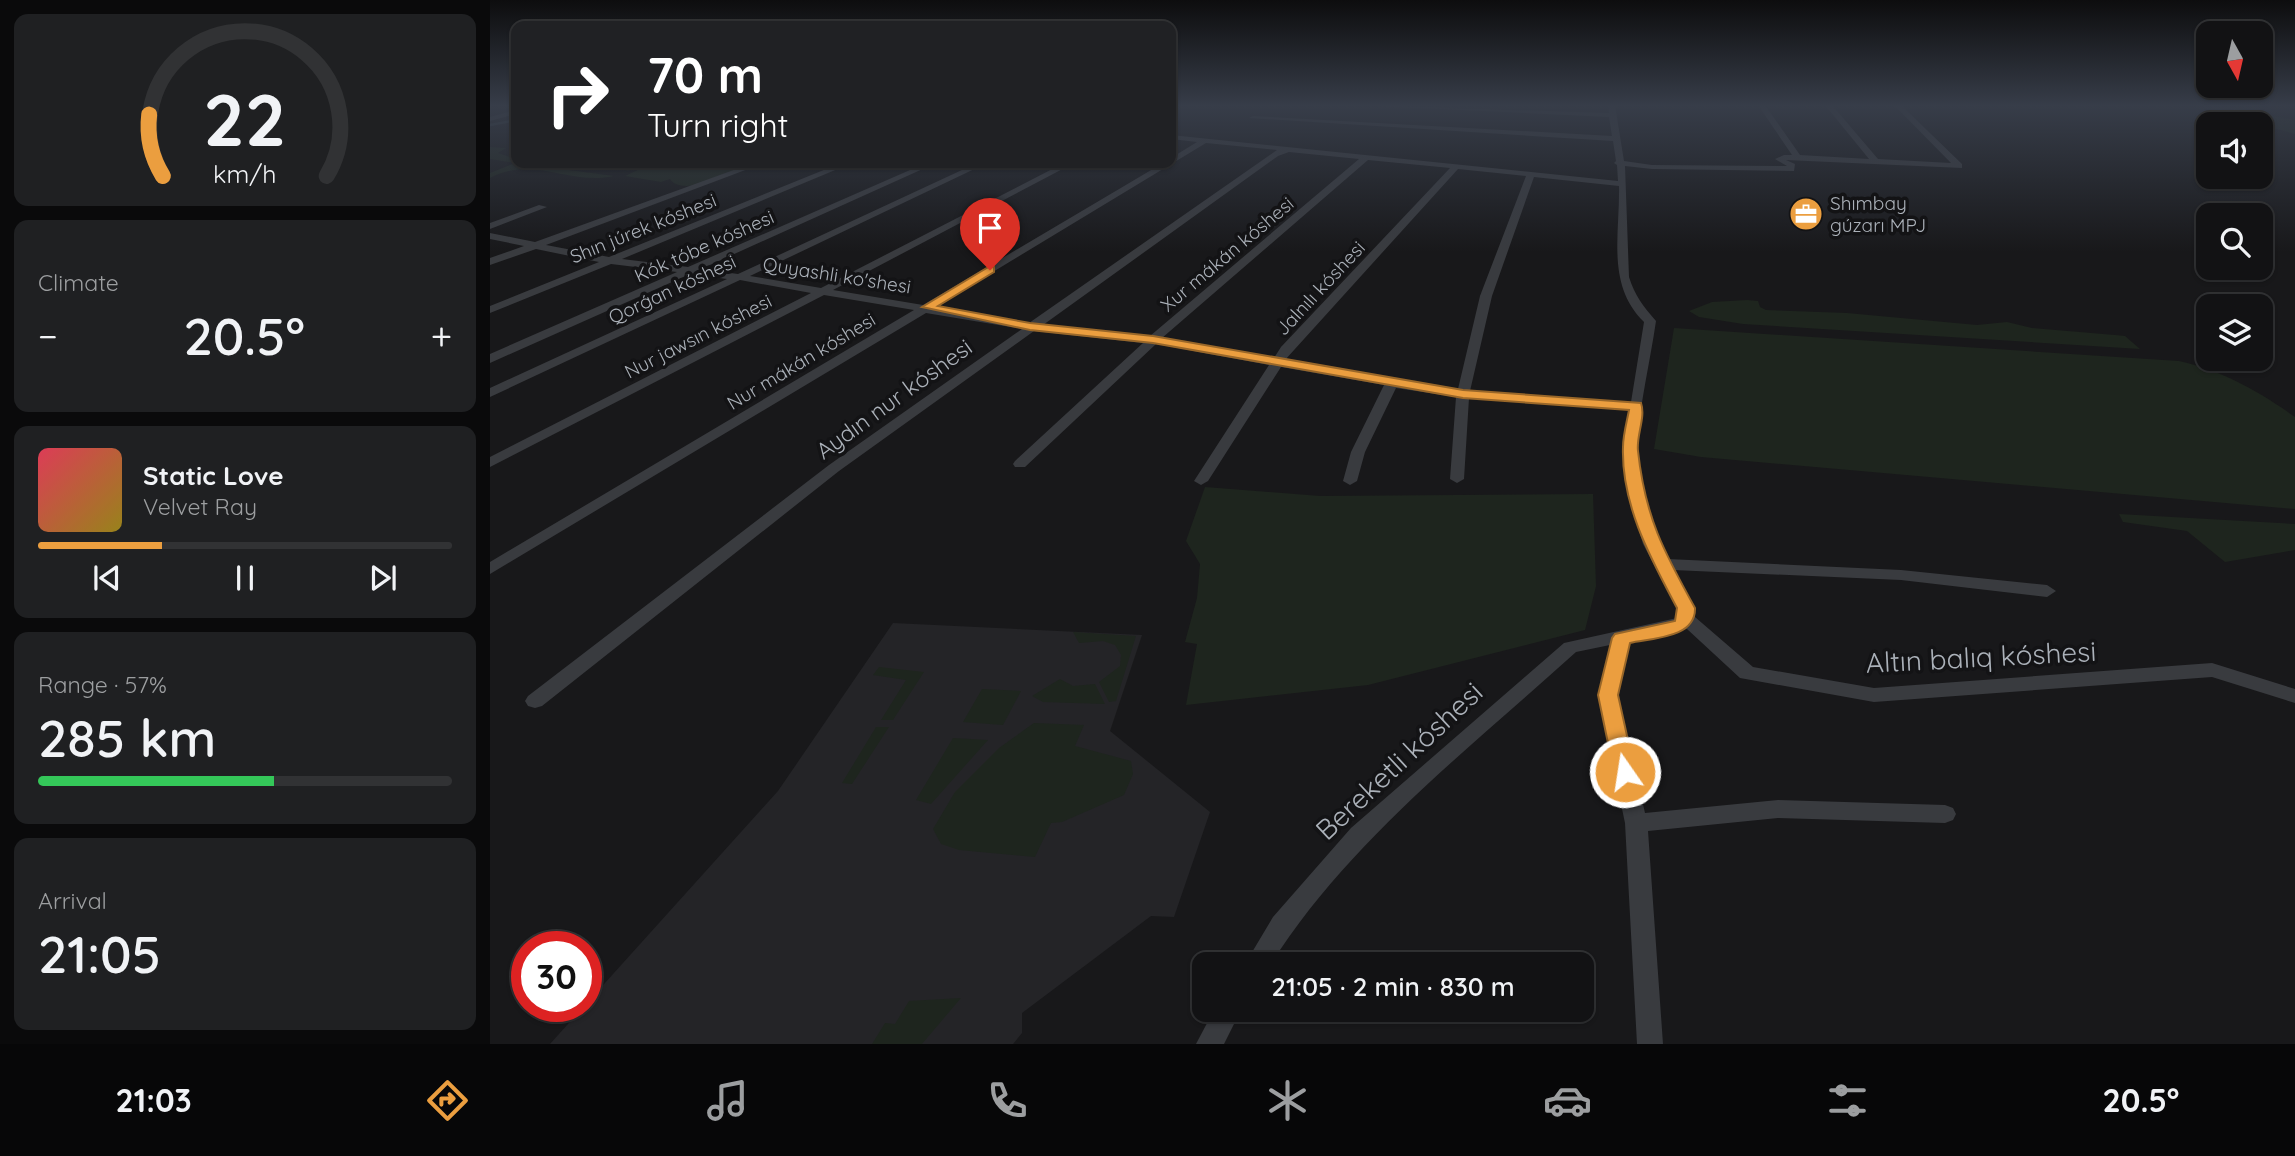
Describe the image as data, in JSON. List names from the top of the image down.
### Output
{
  "streets": {
    "street": [
      "Shın júrek kóshesi",
      "Kók tóbe kóshesi",
      "Xur mákán kóshesi",
      "Quyashli ko'shesi",
      "Jalnılı kóshesi",
      "Qorǵan kóshesi",
      "Nur jawsın kóshesi",
      "Nur mákán kóshesi",
      "Aydın nur kóshesi",
      "Altın balıq kóshesi",
      "Bereketli kóshesi"
    ]
  },
  "crossings": [
    ["Shın júrek kóshesi", "Quyashli ko'shesi"],
    ["Kók tóbe kóshesi", "Quyashli ko'shesi"],
    ["Xur mákán kóshesi", "Quyashli ko'shesi"],
    ["Quyashli ko'shesi", "Jalnılı kóshesi"],
    ["Quyashli ko'shesi", "Qorǵan kóshesi"],
    ["Quyashli ko'shesi", "Nur jawsın kóshesi"],
    ["Quyashli ko'shesi", "Nur mákán kóshesi"],
    ["Quyashli ko'shesi", "Aydın nur kóshesi"]
  ],
  "places": {
    "office": ["Shımbay gúzarı MPJ"]
  },
  "north": "bottom",
  "page": {
    "turn": ["70 m", "Turn right"],
    "tile": [
      "Climate",
      ["Range · 57%", "285 km"],
      ["Arrival", "21:05"]
    ],
    "heat": ["−", "20.5°", "+"],
    "song": ["Static Love", "Velvet Ray"],
    "limit": "30",
    "trip": "21:05 · 2 min · 830 m",
    "tabs": ["21:03", "20.5°"],
    "gauge": ["22", "km/h"]
  }
}
